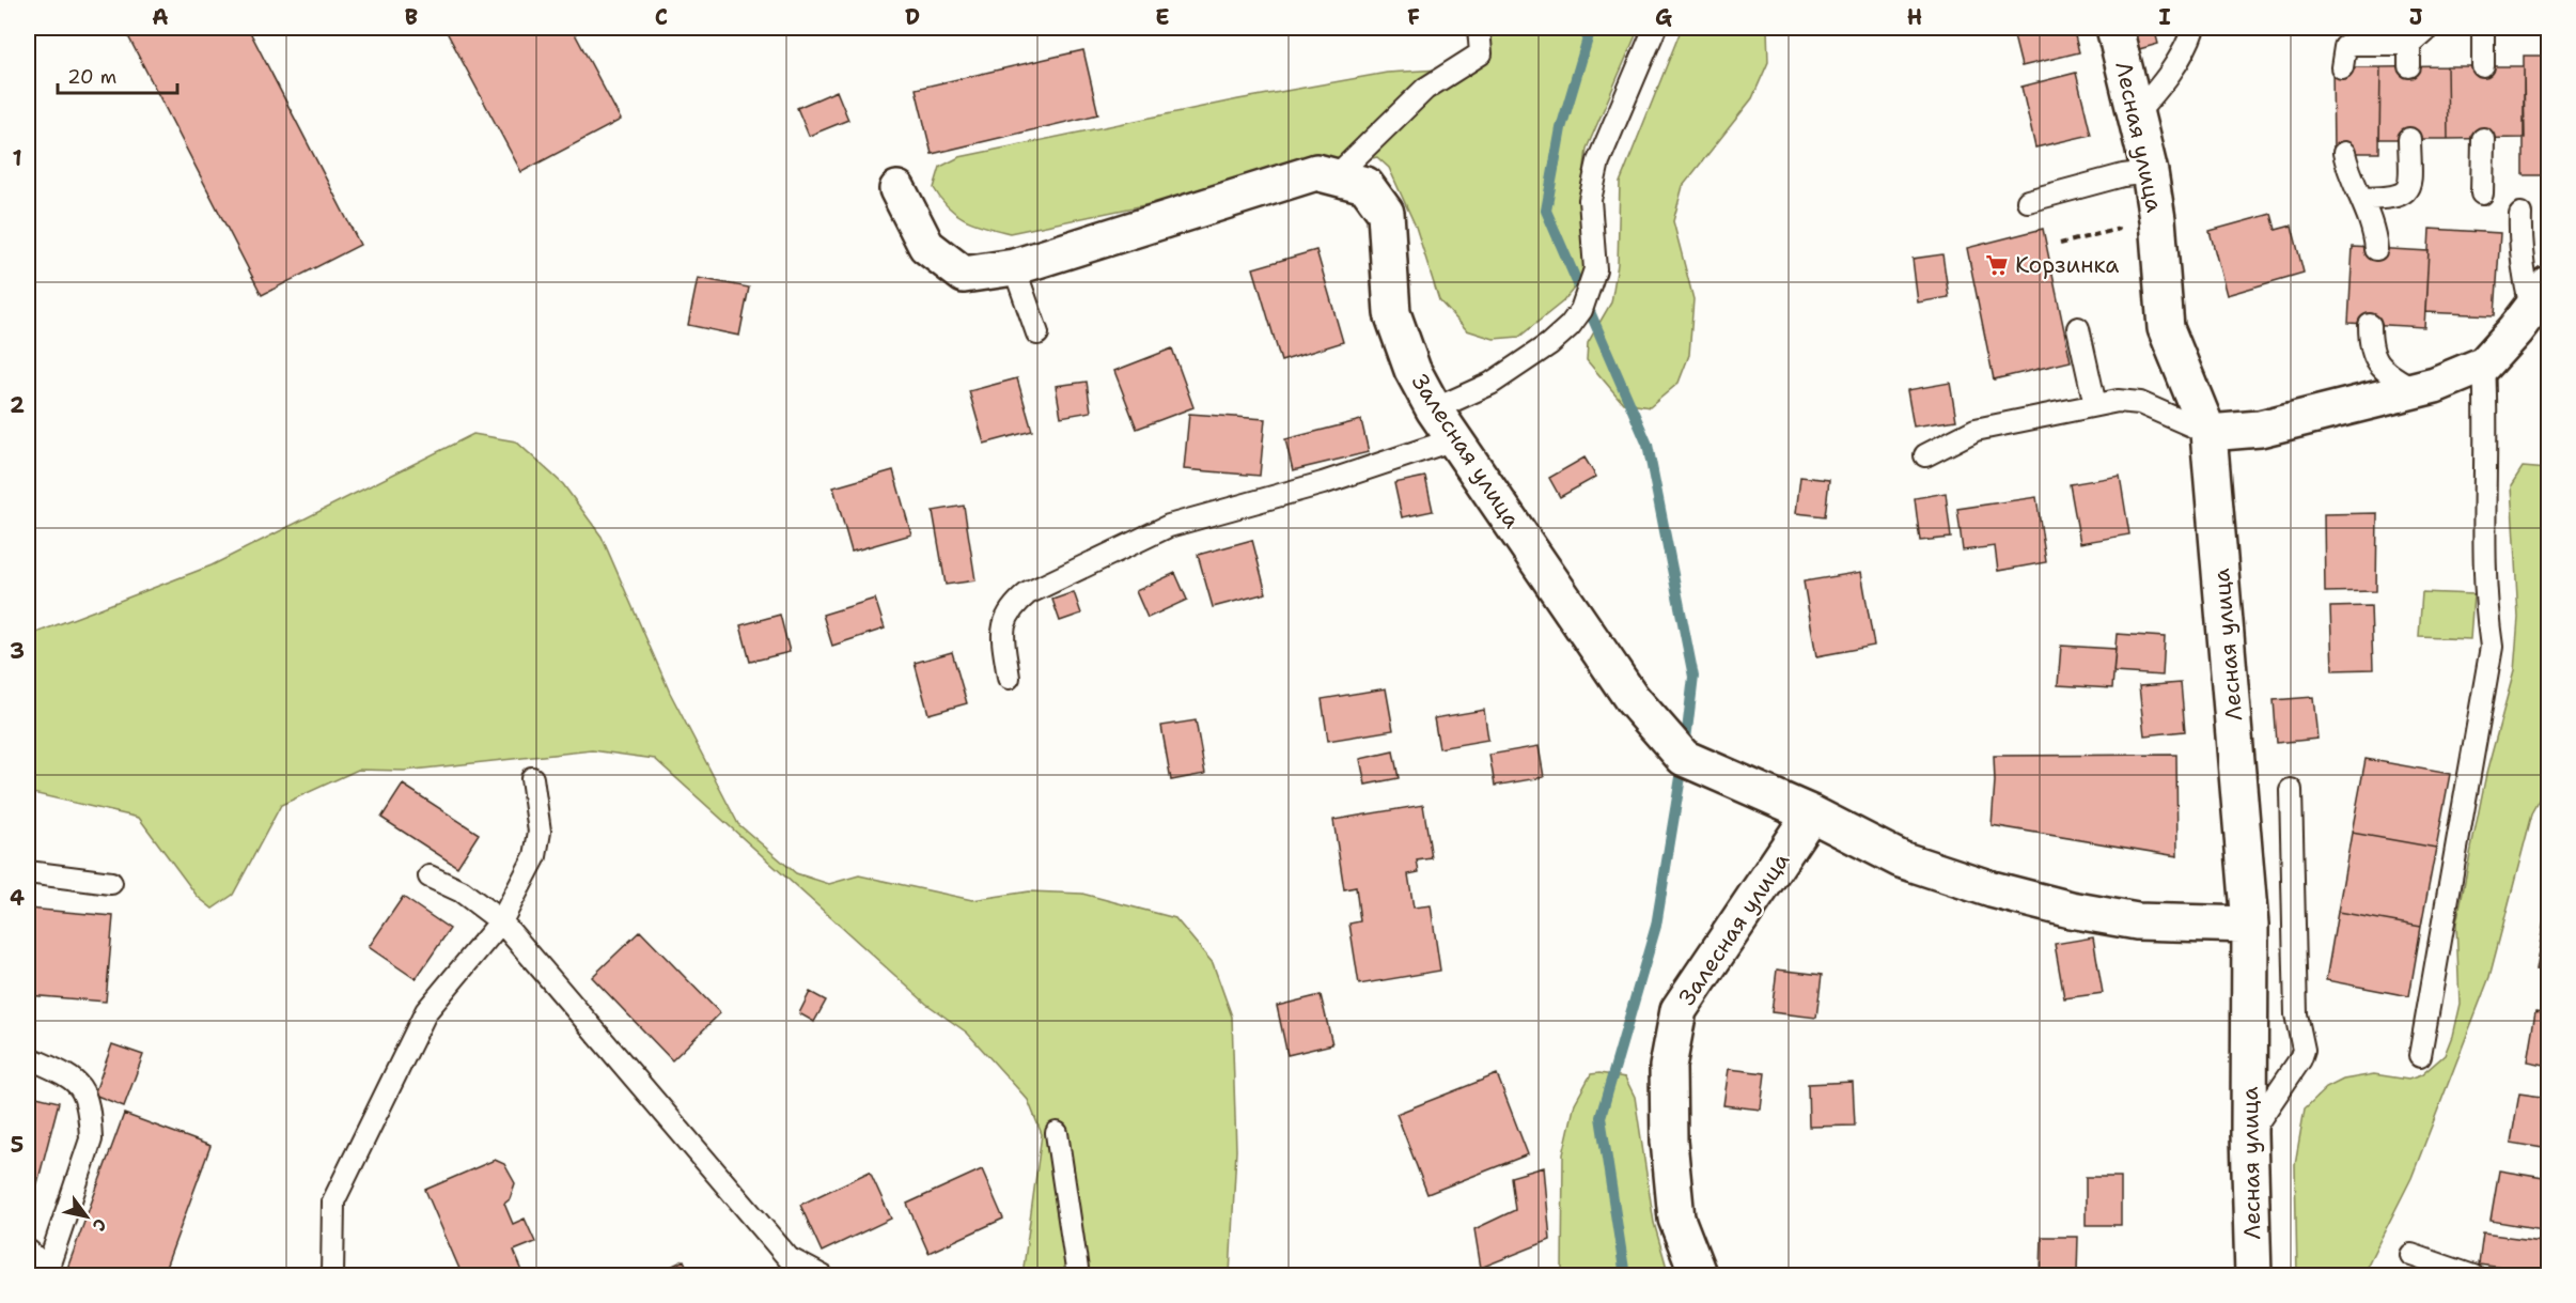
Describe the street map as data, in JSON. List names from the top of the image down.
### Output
{
  "streets": {
    "street": ["Лесная улица", "Залесная улица"]
  },
  "crossings": [
    ["Лесная улица", "Залесная улица"]
  ],
  "places": {
    "supermarket": ["Корзинка"]
  },
  "scale_bar": "20 m",
  "north": "bottom right",
  "grid": {
    "columns": [
      "A",
      "B",
      "C",
      "D",
      "E",
      "F",
      "G",
      "H",
      "I",
      "J"
    ],
    "rows": [
      "1",
      "2",
      "3",
      "4",
      "5"
    ]
  }
}
